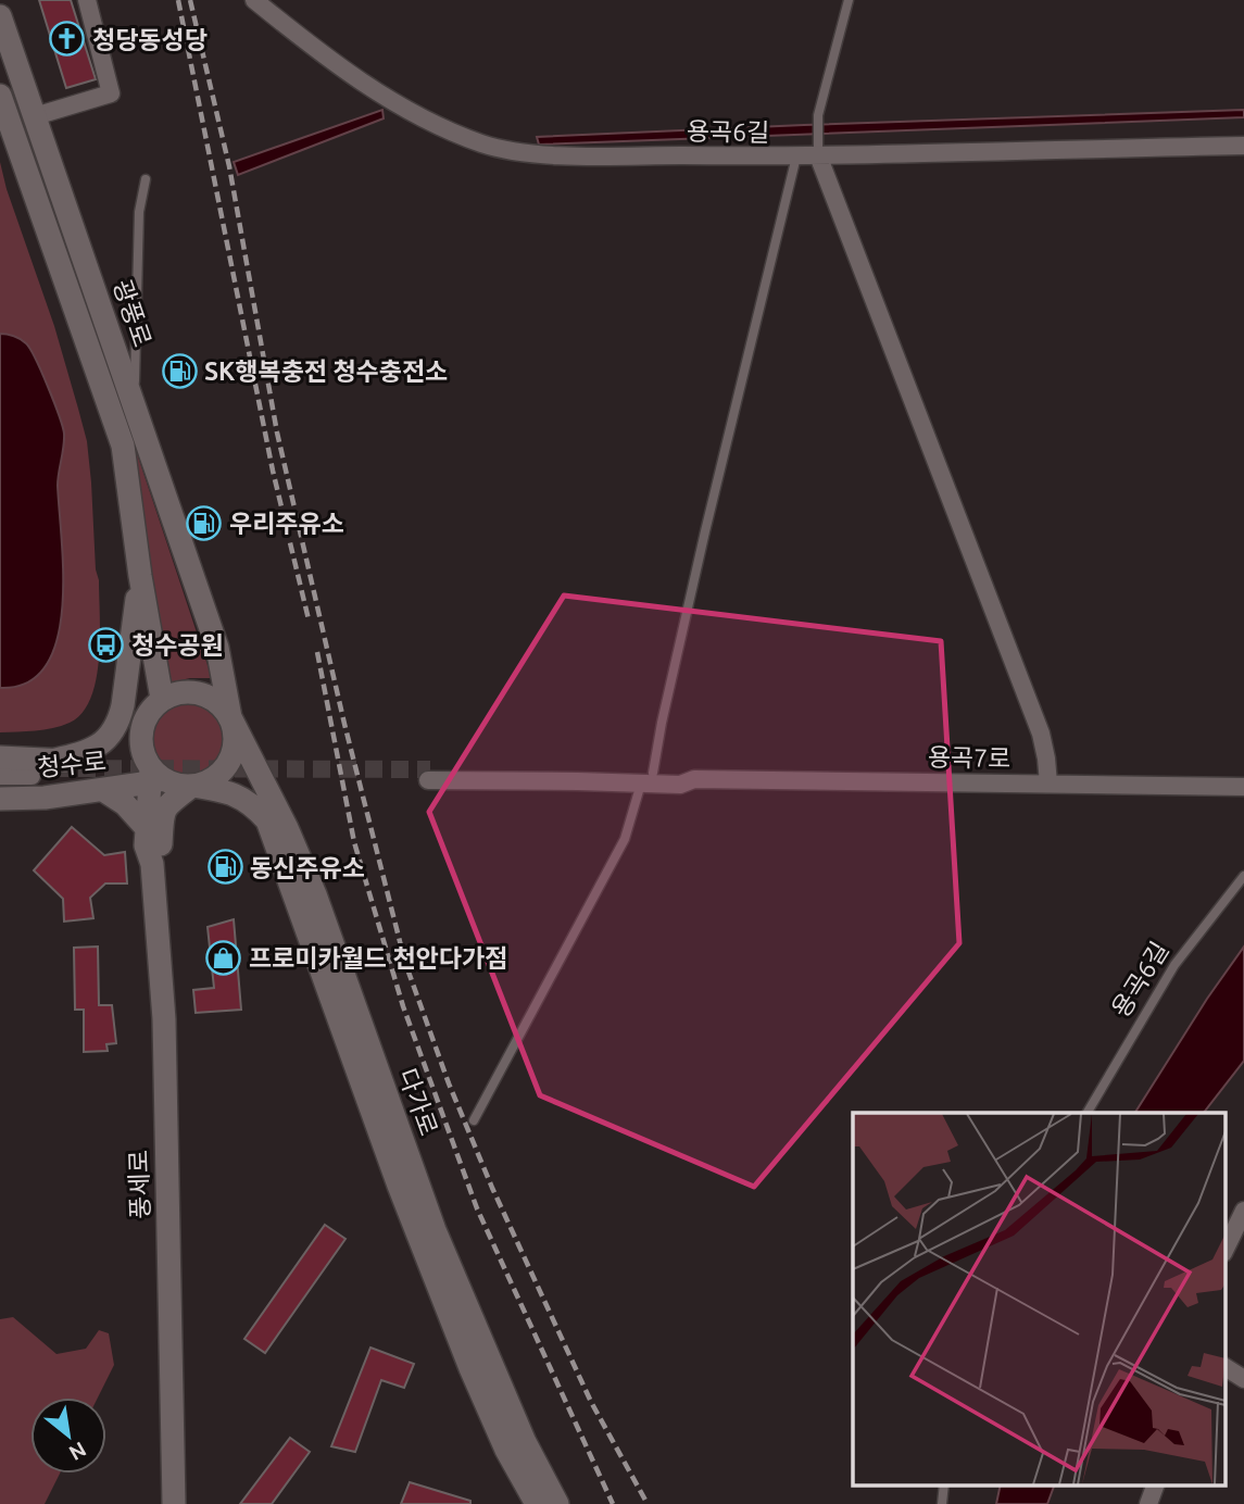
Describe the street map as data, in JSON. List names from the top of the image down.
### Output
{
  "streets": {
    "street": [
      "용곡6길",
      "광풍로",
      "용곡7로",
      "청수로",
      "다가로",
      "풍세로"
    ]
  },
  "crossings": [
    ["광풍로", "청수로"],
    ["광풍로", "다가로"],
    ["광풍로", "풍세로"],
    ["청수로", "다가로"],
    ["청수로", "풍세로"],
    ["다가로", "풍세로"]
  ],
  "places": {
    "church": ["청당동성당"],
    "fuel station": ["SK행복충전 청수충전소", "우리주유소", "동신주유소"],
    "bus stop": ["청수공원"],
    "shop": ["프로미카월드 천안다가점"]
  },
  "north": "bottom right"
}
